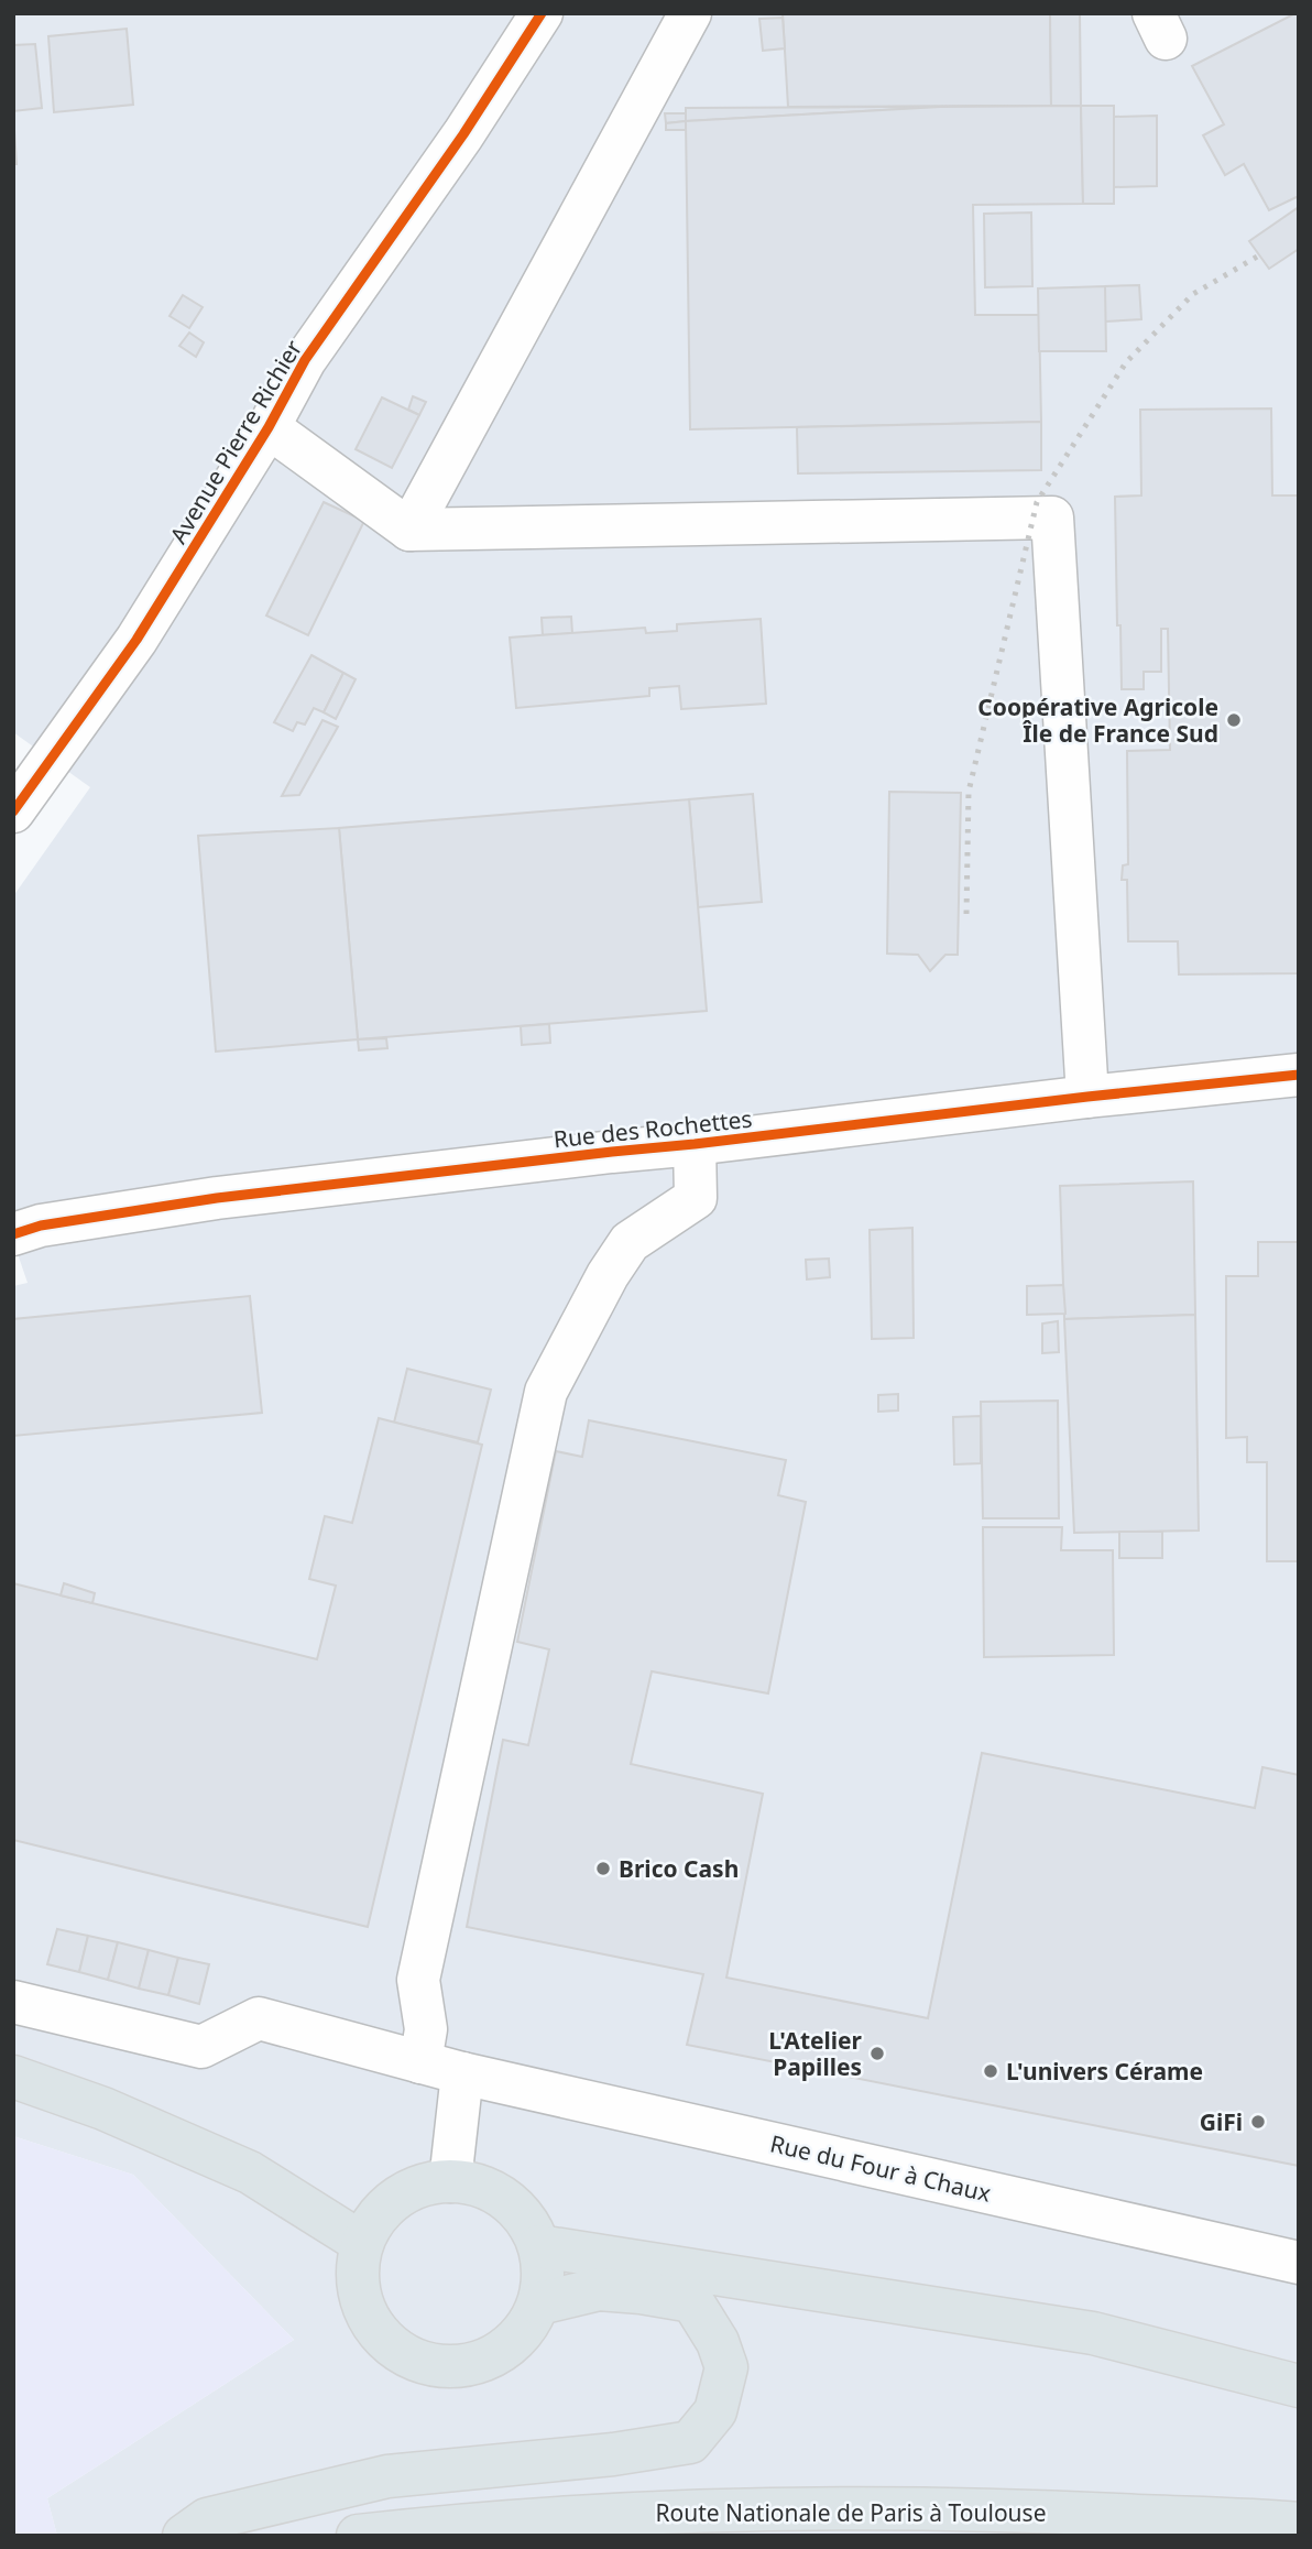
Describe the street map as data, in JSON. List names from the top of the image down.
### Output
{
  "streets": {
    "main road": ["Route Nationale de Paris à Toulouse"],
    "street": ["Avenue Pierre Richier", "Rue des Rochettes", "Rue du Four à Chaux"]
  },
  "places": [
    "Coopérative Agricole Île de France Sud",
    "Brico Cash",
    "L'Atelier Papilles",
    "L'univers Cérame",
    "GiFi"
  ]
}
